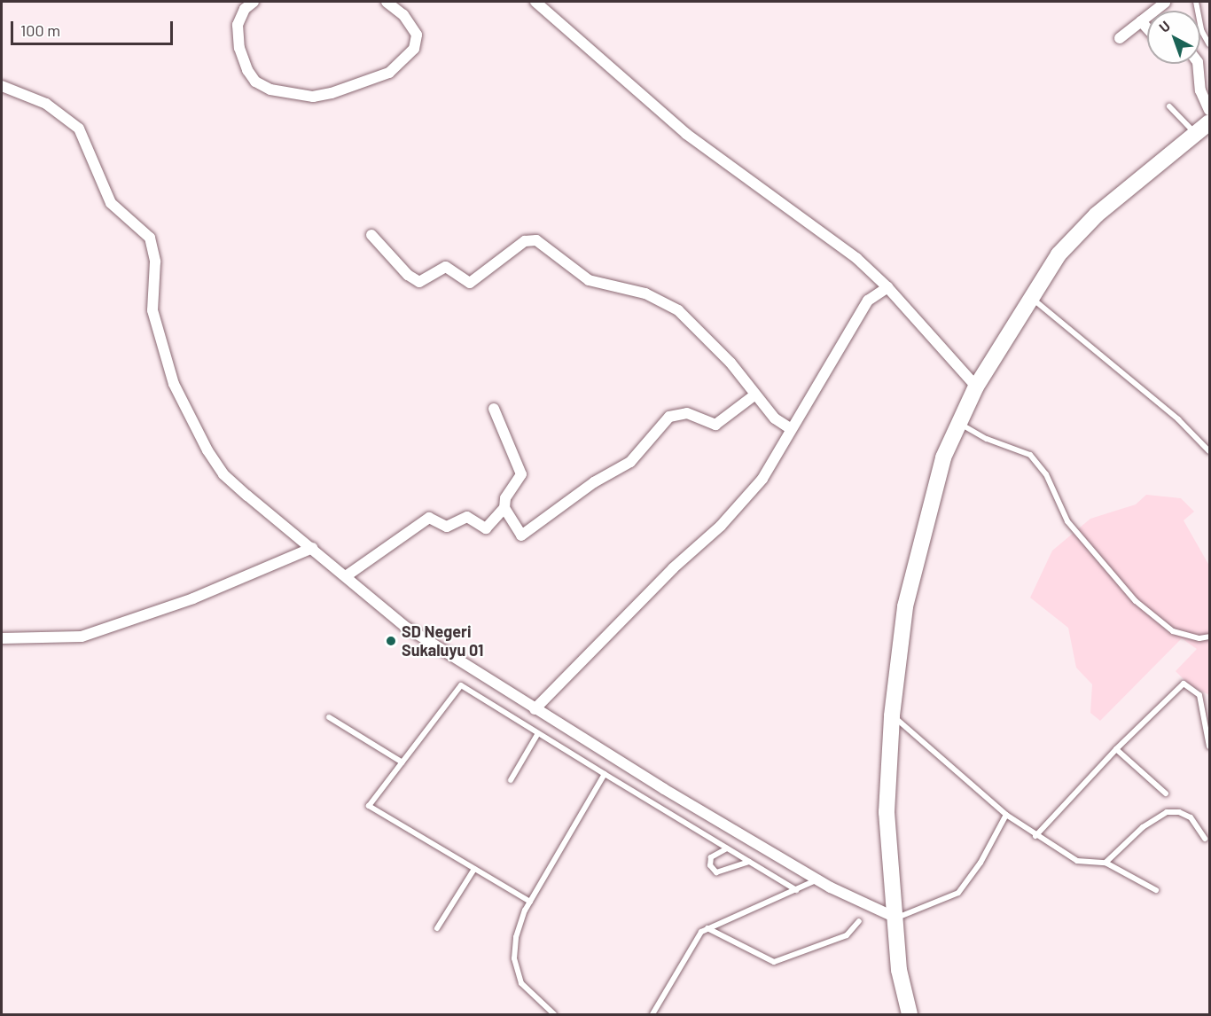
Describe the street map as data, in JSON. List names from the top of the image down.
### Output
{
  "places": ["SD Negeri Sukaluyu 01"],
  "scale_bar": "100 m",
  "north": "top left"
}
